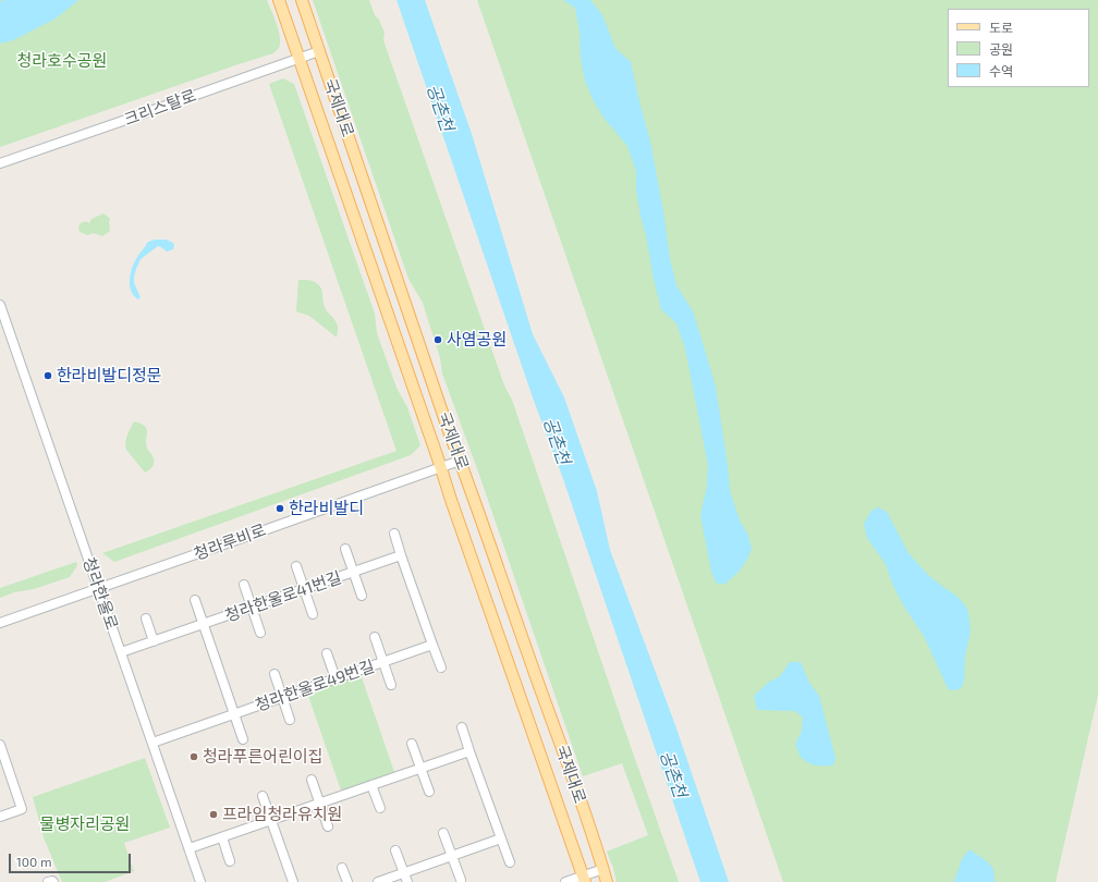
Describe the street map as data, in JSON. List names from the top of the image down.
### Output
{
  "streets": {
    "main road": ["국제대로"],
    "street": [
      "크리스탈로",
      "청라루비로",
      "청라한울로",
      "청라한울로41번길",
      "청라한울로49번길"
    ]
  },
  "crossings": [
    ["크리스탈로", "국제대로"],
    ["국제대로", "청라루비로"],
    ["청라루비로", "청라한울로"],
    ["청라한울로", "청라한울로41번길"],
    ["청라한울로", "청라한울로49번길"]
  ],
  "water": ["공촌천"],
  "parks": ["청라호수공원", "물병자리공원"],
  "places": [
    "사염공원",
    "한라비발디정문",
    "한라비발디",
    "청라푸른어린이집",
    "프라임청라유치원"
  ],
  "legend": ["도로", "공원", "수역"],
  "scale_bar": "100 m"
}
